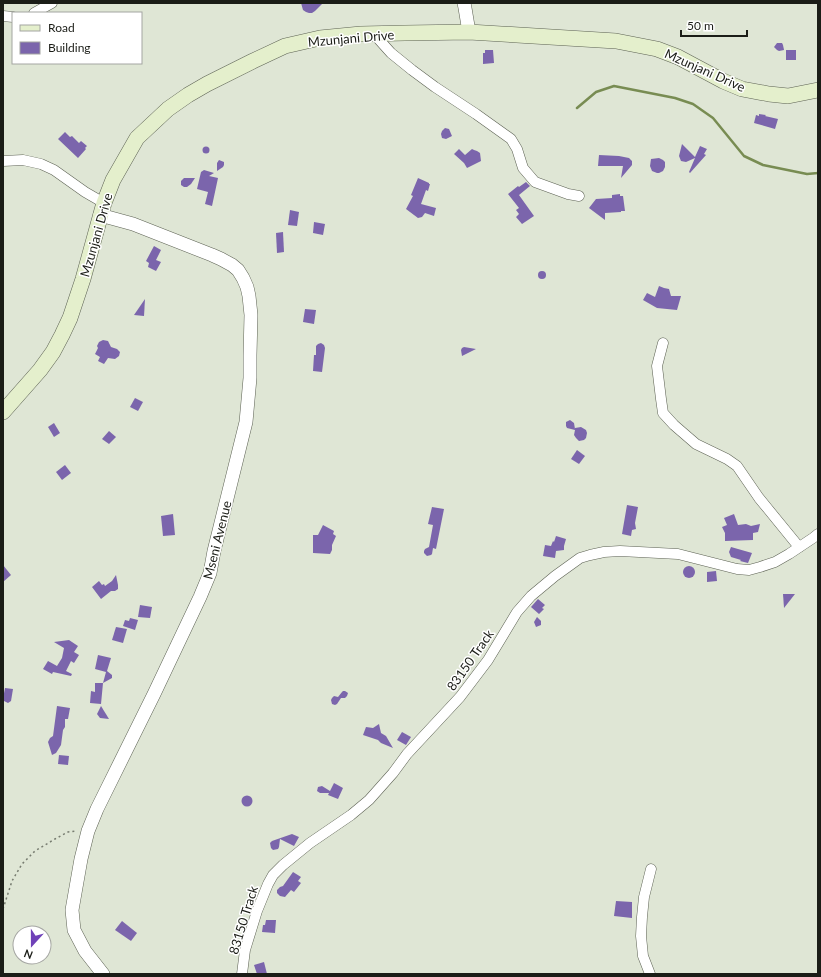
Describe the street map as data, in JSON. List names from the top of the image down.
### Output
{
  "streets": {
    "main road": ["Mzunjani Drive"],
    "street": ["Mseni Avenue", "83150 Track"]
  },
  "crossings": [
    ["Mzunjani Drive", "Mseni Avenue"]
  ],
  "legend": ["Road", "Building"],
  "scale_bar": "50 m",
  "north": "bottom"
}
